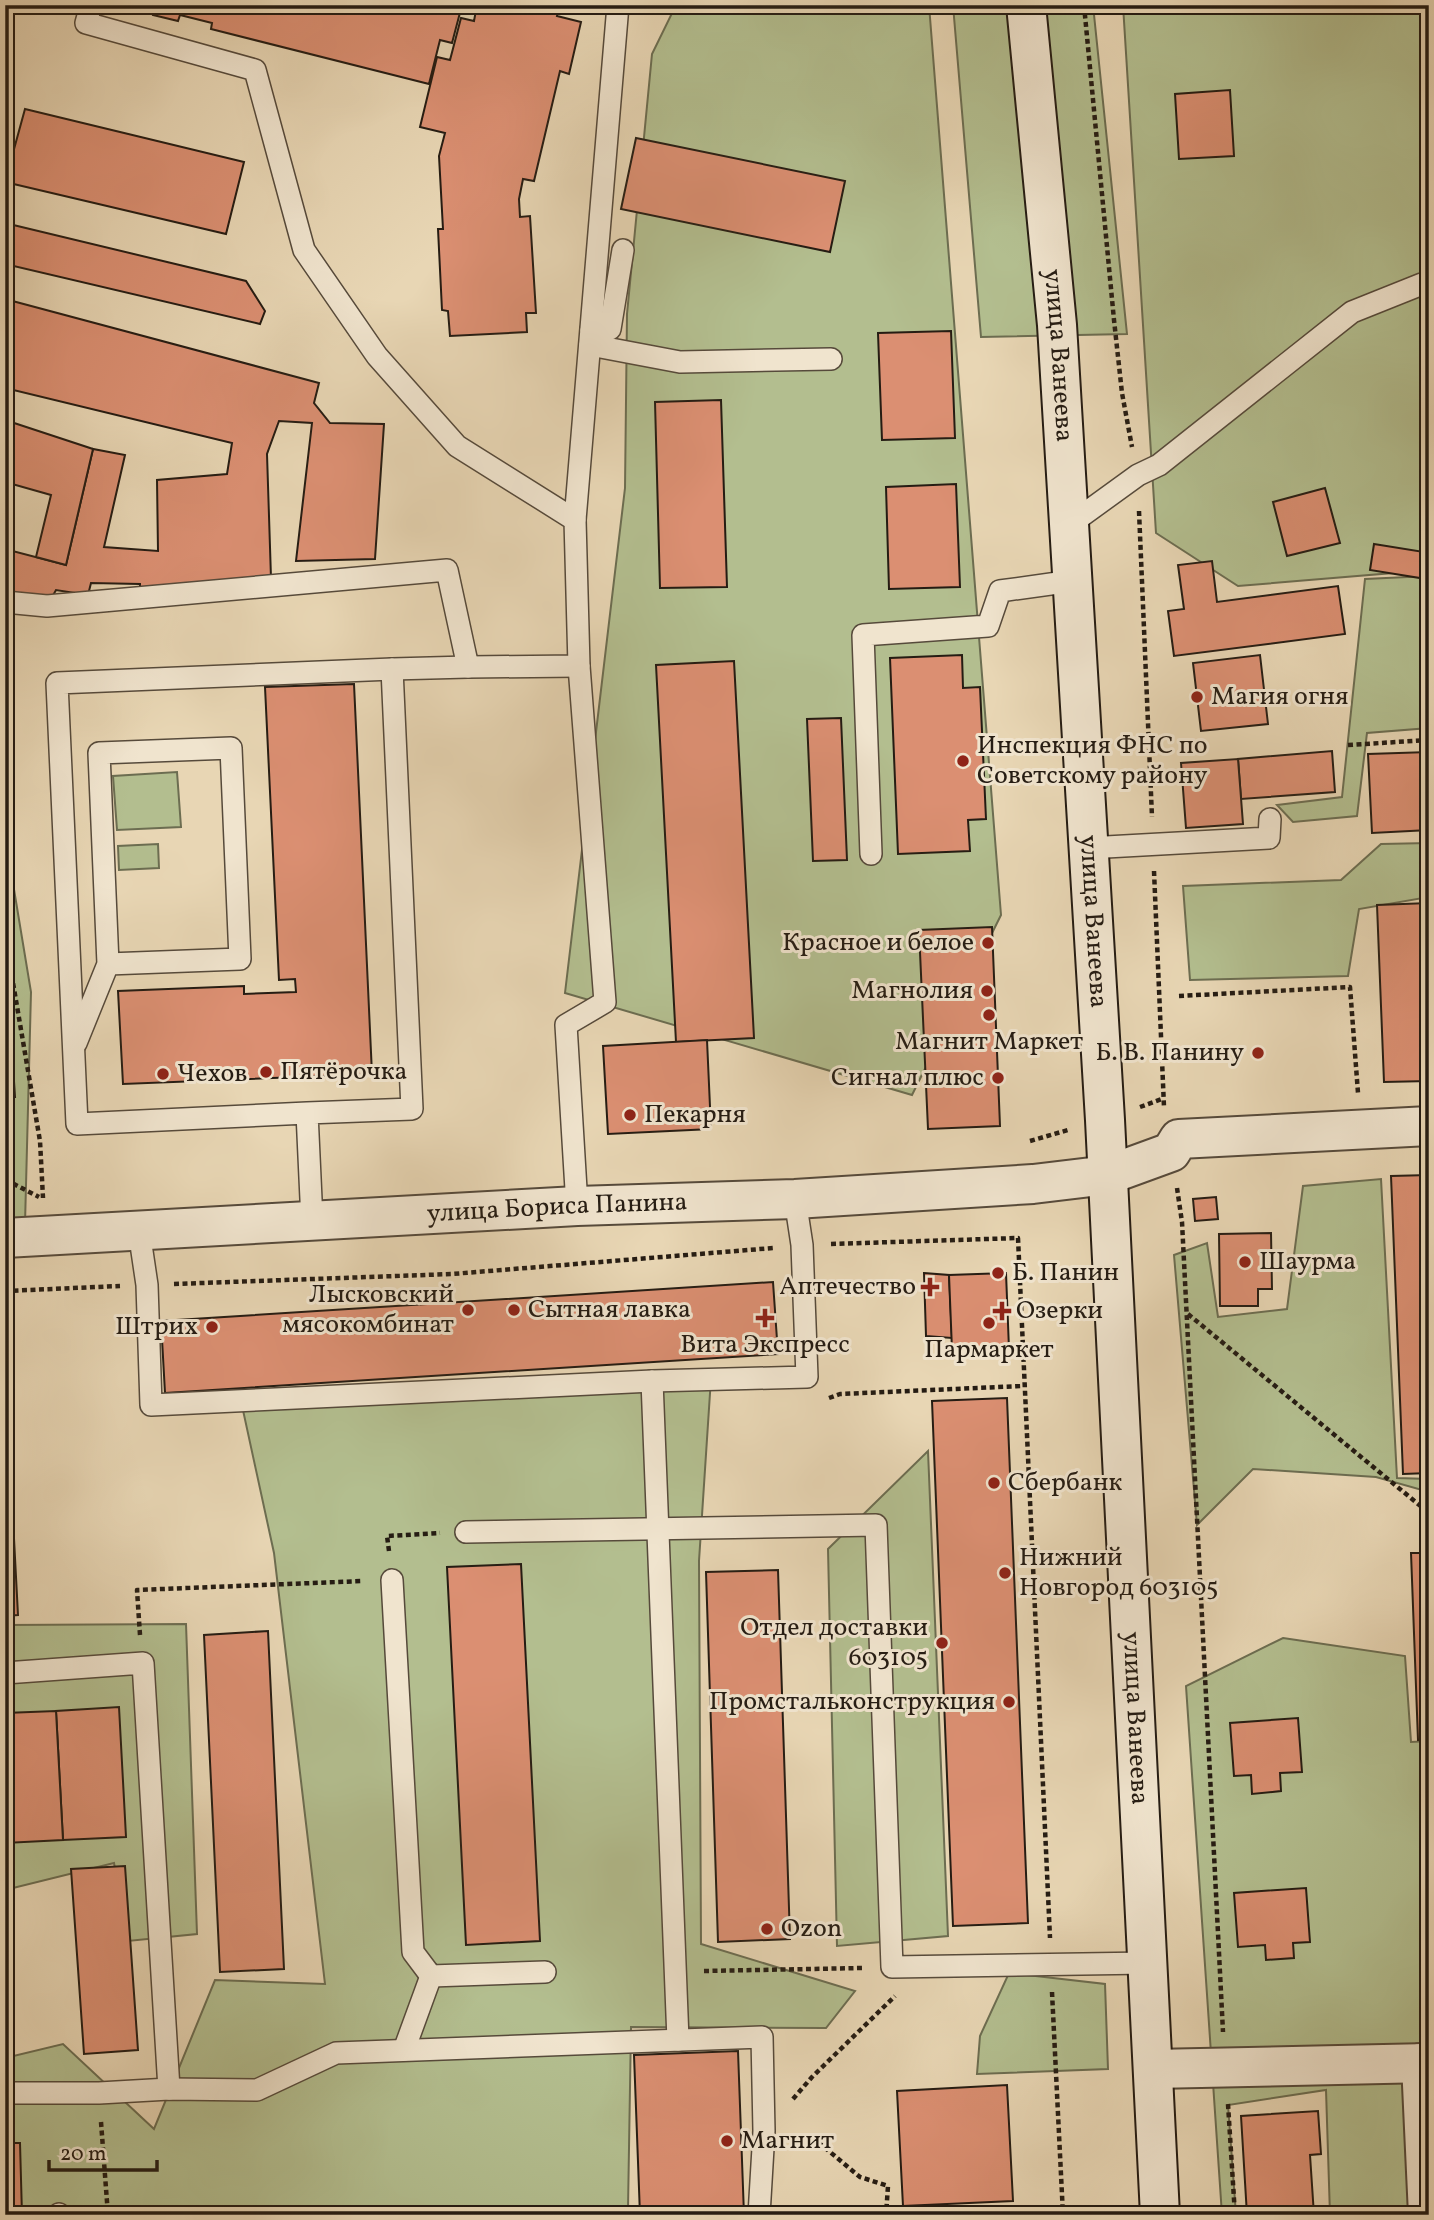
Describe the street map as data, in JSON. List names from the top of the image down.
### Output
{
  "streets": {
    "main road": ["улица Ванеева", "улица Бориса Панина"]
  },
  "crossings": [
    ["улица Ванеева", "улица Бориса Панина"]
  ],
  "places": {
    "other": [
      "Магия огня",
      "Инспекция ФНС по Советскому району",
      "Красное и белое",
      "Магнолия",
      "Магнит Маркет",
      "Б. В. Панину",
      "Пятёрочка",
      "Чехов",
      "Сигнал плюс",
      "Пекарня",
      "Шаурма",
      "Б. Панин",
      "Лысковский мясокомбинат",
      "Сытная лавка",
      "Пармаркет",
      "Штрих",
      "Сбербанк",
      "Нижний Новгород 603105",
      "Отдел доставки 603105",
      "Промстальконструкция",
      "Ozon",
      "Магнит"
    ],
    "health": ["Аптечество", "Озерки", "Вита Экспресс"]
  },
  "scale_bar": "20 m"
}
